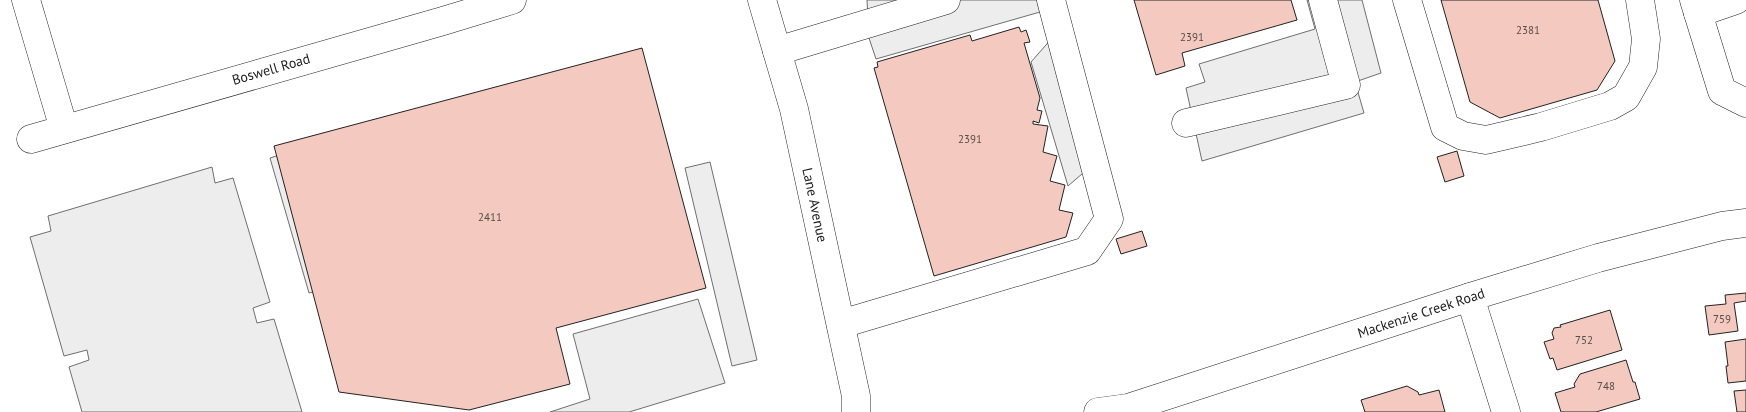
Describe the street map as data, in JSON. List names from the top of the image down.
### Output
{
  "streets": {
    "street": ["Boswell Road", "Lane Avenue", "Mackenzie Creek Road"]
  },
  "house_numbers": [
    "2381",
    "2391",
    "2391",
    "2411",
    "759",
    "752",
    "748"
  ]
}
